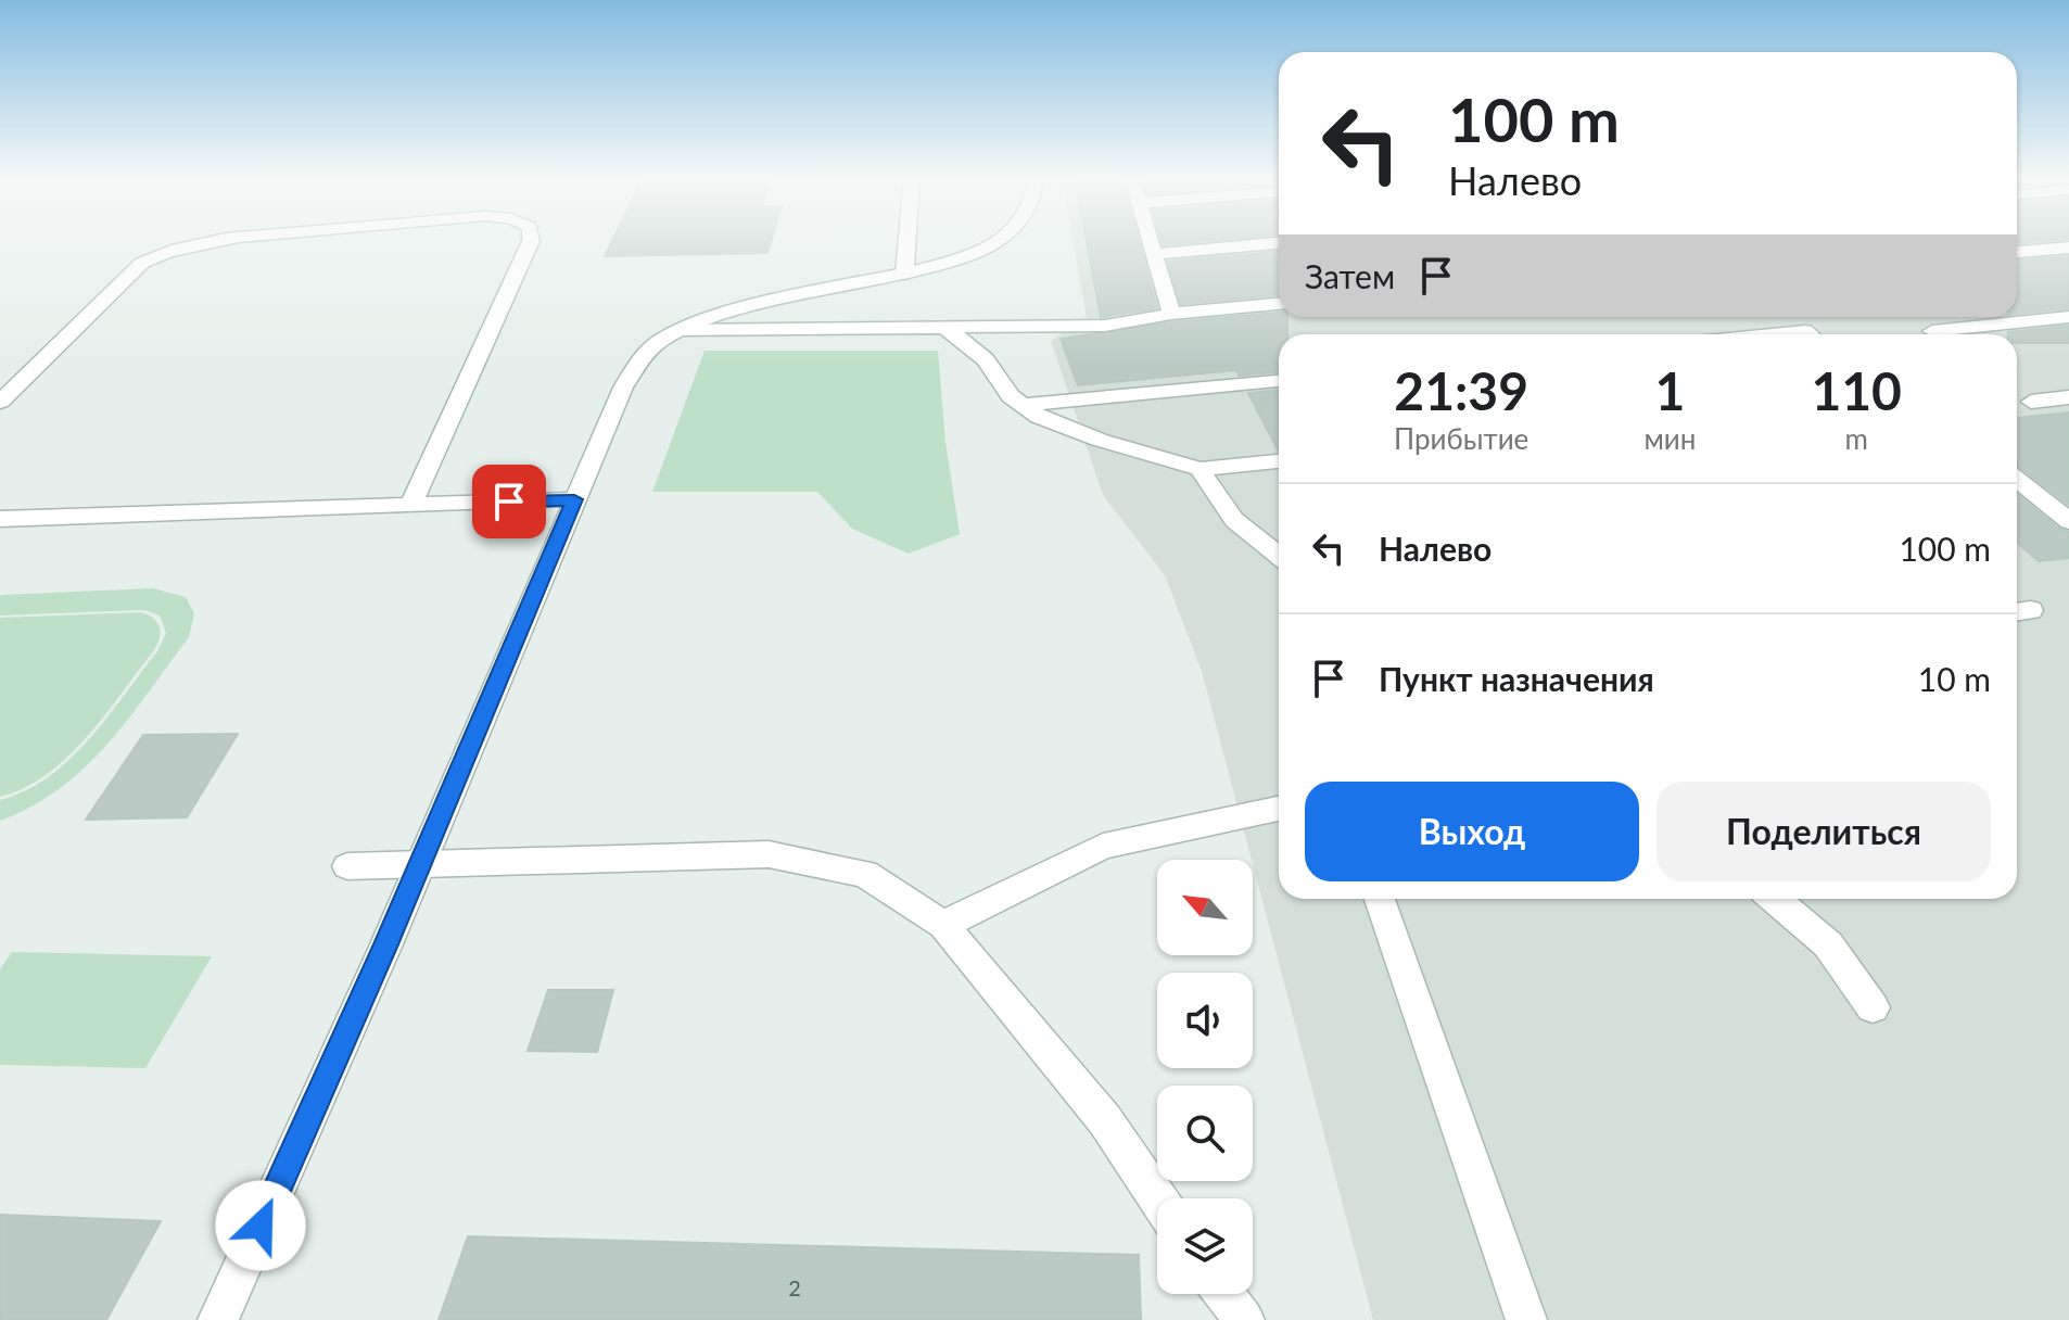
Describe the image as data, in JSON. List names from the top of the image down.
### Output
{
  "house_numbers": ["2"],
  "north": "top left",
  "page": {
    "turn": ["100 m", "Налево"],
    "then": "Затем",
    "eta": [
      "21:39",
      "Прибытие",
      "1",
      "мин",
      "110",
      "m"
    ],
    "list": [
      {
        "name": "Налево",
        "value": "100 m"
      },
      {
        "name": "Пункт назначения",
        "value": "10 m"
      }
    ],
    "buttons": ["Выход", "Поделиться"]
  }
}
